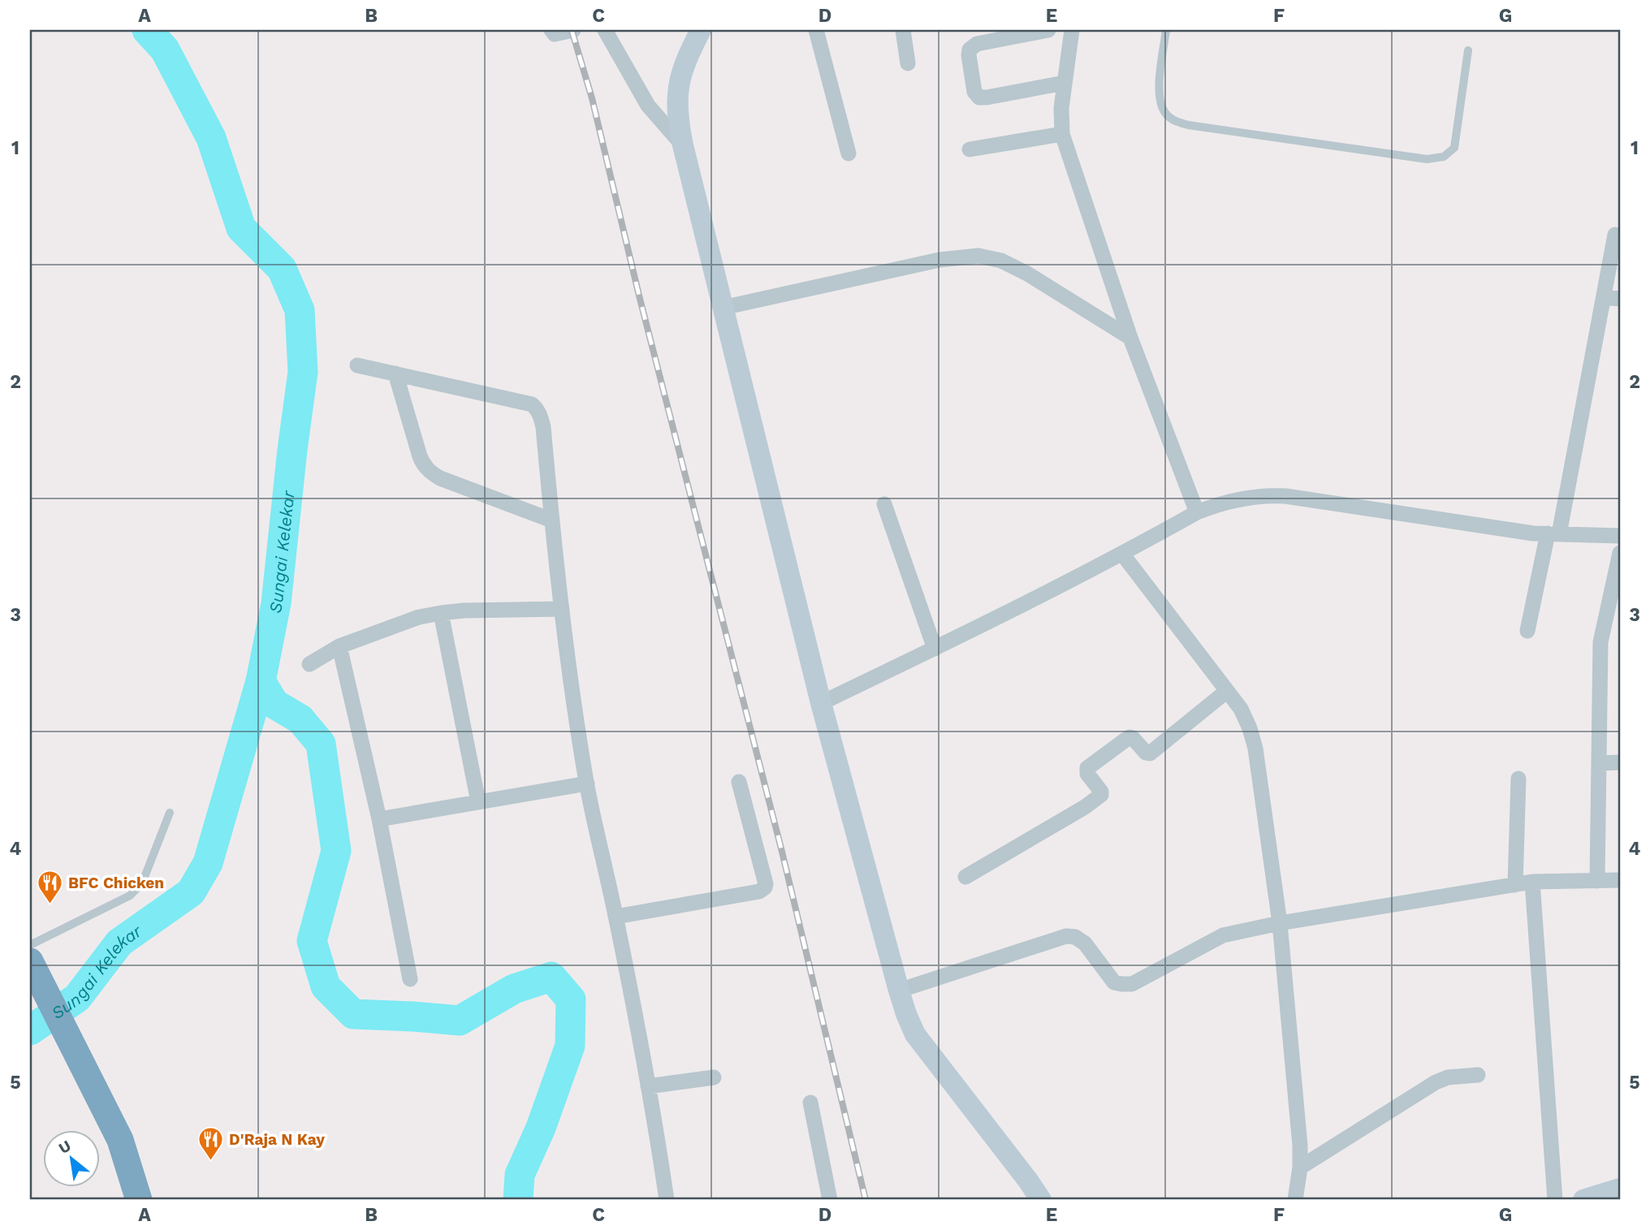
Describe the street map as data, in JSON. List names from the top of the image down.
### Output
{
  "water": ["Sungai Kelekar"],
  "places": {
    "restaurant": ["BFC Chicken", "D'Raja N Kay"]
  },
  "north": "top left",
  "grid": {
    "columns": [
      "A",
      "B",
      "C",
      "D",
      "E",
      "F",
      "G"
    ],
    "rows": [
      "1",
      "2",
      "3",
      "4",
      "5"
    ]
  }
}
